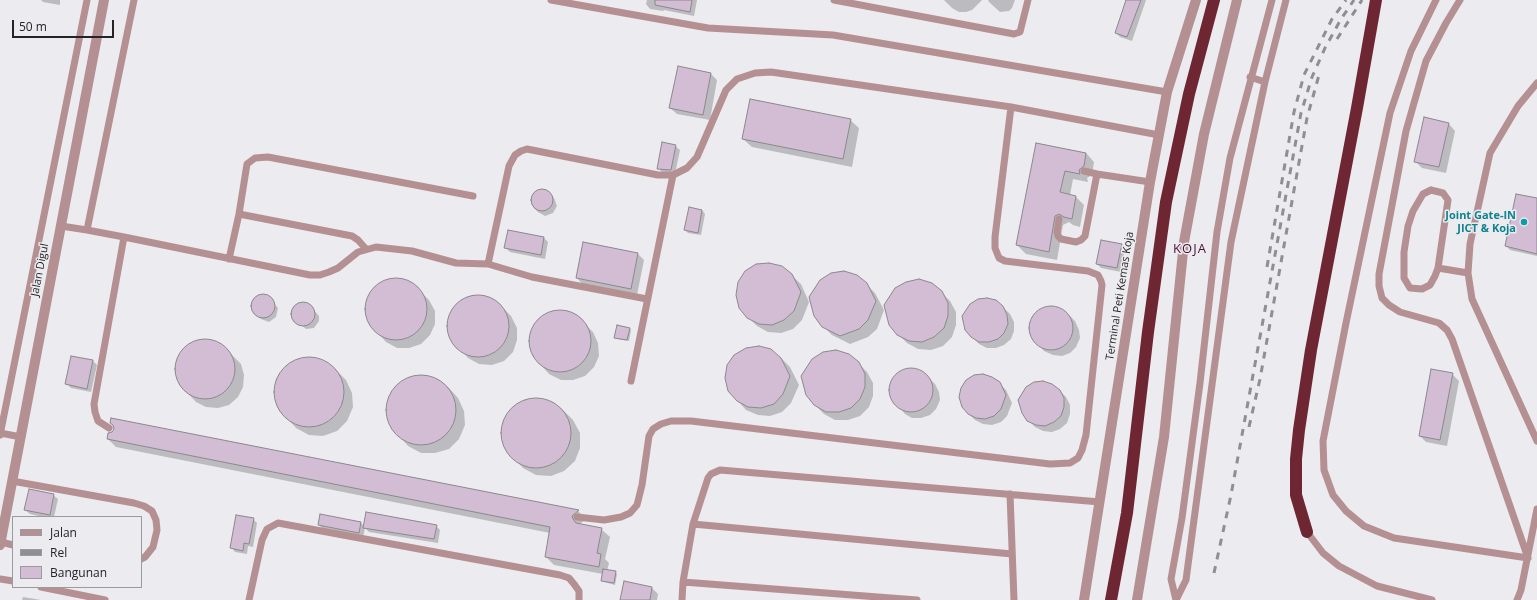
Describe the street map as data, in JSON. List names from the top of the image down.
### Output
{
  "streets": {
    "street": ["Jalan Digul", "Terminal Peti Kemas Koja"]
  },
  "districts": ["KOJA"],
  "places": ["Joint Gate-IN JICT & Koja"],
  "legend": ["Jalan", "Rel", "Bangunan"],
  "scale_bar": "50 m"
}
